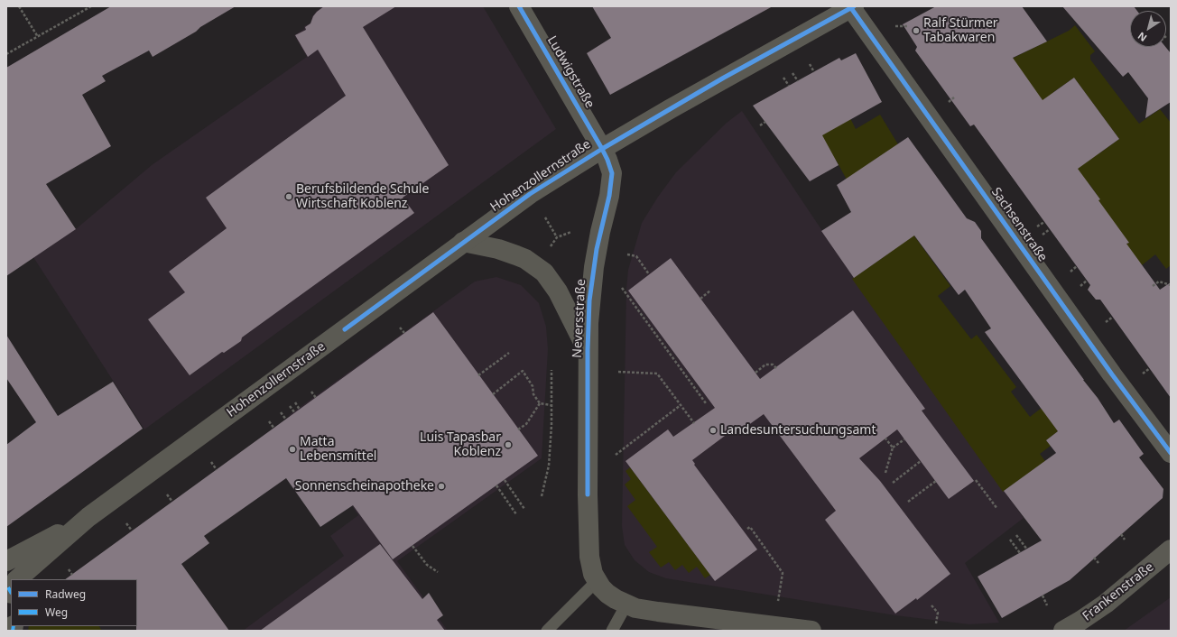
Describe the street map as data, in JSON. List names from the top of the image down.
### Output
{
  "streets": {
    "street": [
      "Ludwigstraße",
      "Hohenzollernstraße",
      "Sachsenstraße",
      "Neversstraße",
      "Frankenstraße"
    ]
  },
  "crossings": [
    ["Ludwigstraße", "Hohenzollernstraße"],
    ["Ludwigstraße", "Neversstraße"],
    ["Hohenzollernstraße", "Sachsenstraße"],
    ["Hohenzollernstraße", "Neversstraße"]
  ],
  "places": [
    "Ralf Stürmer Tabakwaren",
    "Berufsbildende Schule Wirtschaft Koblenz",
    "Landesuntersuchungsamt",
    "Luis Tapasbar Koblenz",
    "Matta Lebensmittel",
    "Sonnenscheinapotheke"
  ],
  "legend": ["Radweg", "Weg"],
  "north": "bottom left"
}
